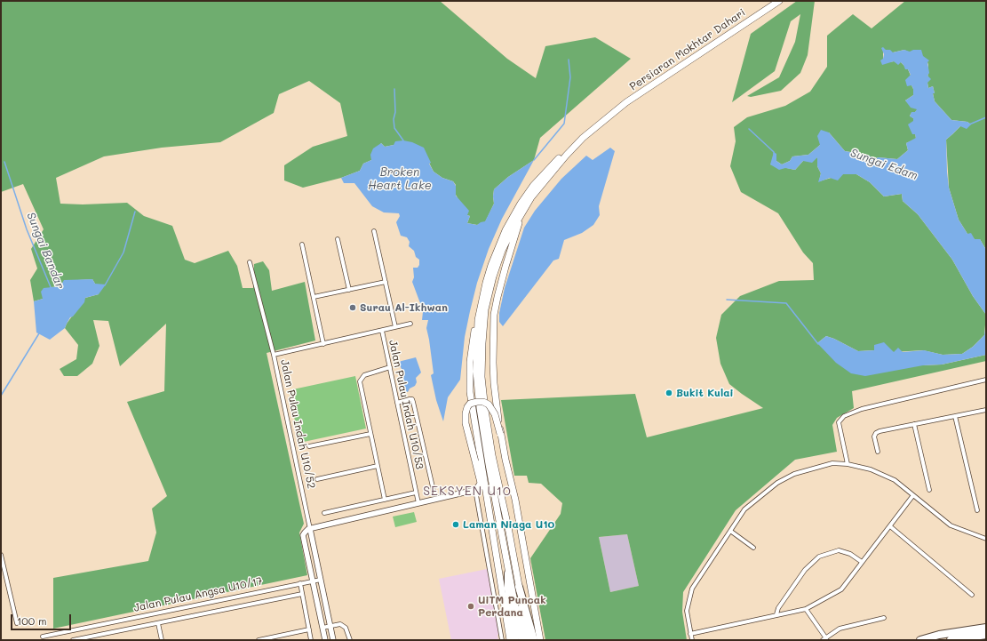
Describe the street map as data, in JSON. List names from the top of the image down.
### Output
{
  "streets": {
    "main road": ["Persiaran Mokhtar Dahari"],
    "street": ["Jalan Pulau Indah U10/53", "Jalan Pulau Indah U10/52", "Jalan Pulau Angsa U10/17"]
  },
  "crossings": [
    ["Jalan Pulau Indah U10/53", "Jalan Pulau Indah U10/52"]
  ],
  "districts": ["SEKSYEN U10"],
  "water": ["Sungai Edam", "Broken Heart Lake", "Sungai Bandar"],
  "places": [
    "Surau Al-Ikhwan",
    "Bukit Kulai",
    "Laman Niaga U10",
    "UiTM Puncak Perdana"
  ],
  "scale_bar": "100 m"
}
